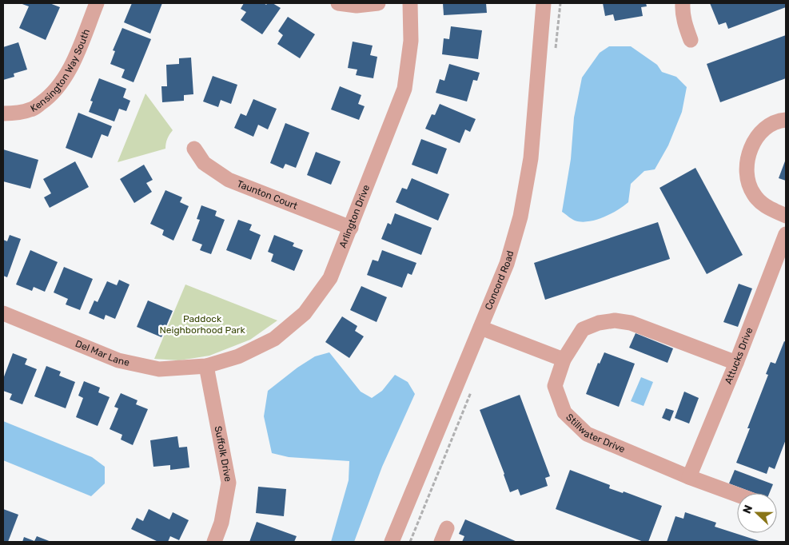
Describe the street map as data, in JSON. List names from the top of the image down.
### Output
{
  "streets": {
    "street": [
      "Kensington Way South",
      "Taunton Court",
      "Arlington Drive",
      "Concord Road",
      "Del Mar Lane",
      "Attucks Drive",
      "Stillwater Drive",
      "Suffolk Drive"
    ]
  },
  "crossings": [
    ["Taunton Court", "Arlington Drive"],
    ["Arlington Drive", "Del Mar Lane"],
    ["Arlington Drive", "Suffolk Drive"],
    ["Del Mar Lane", "Suffolk Drive"],
    ["Attucks Drive", "Stillwater Drive"]
  ],
  "parks": ["Paddock Neighborhood Park"],
  "north": "left"
}
